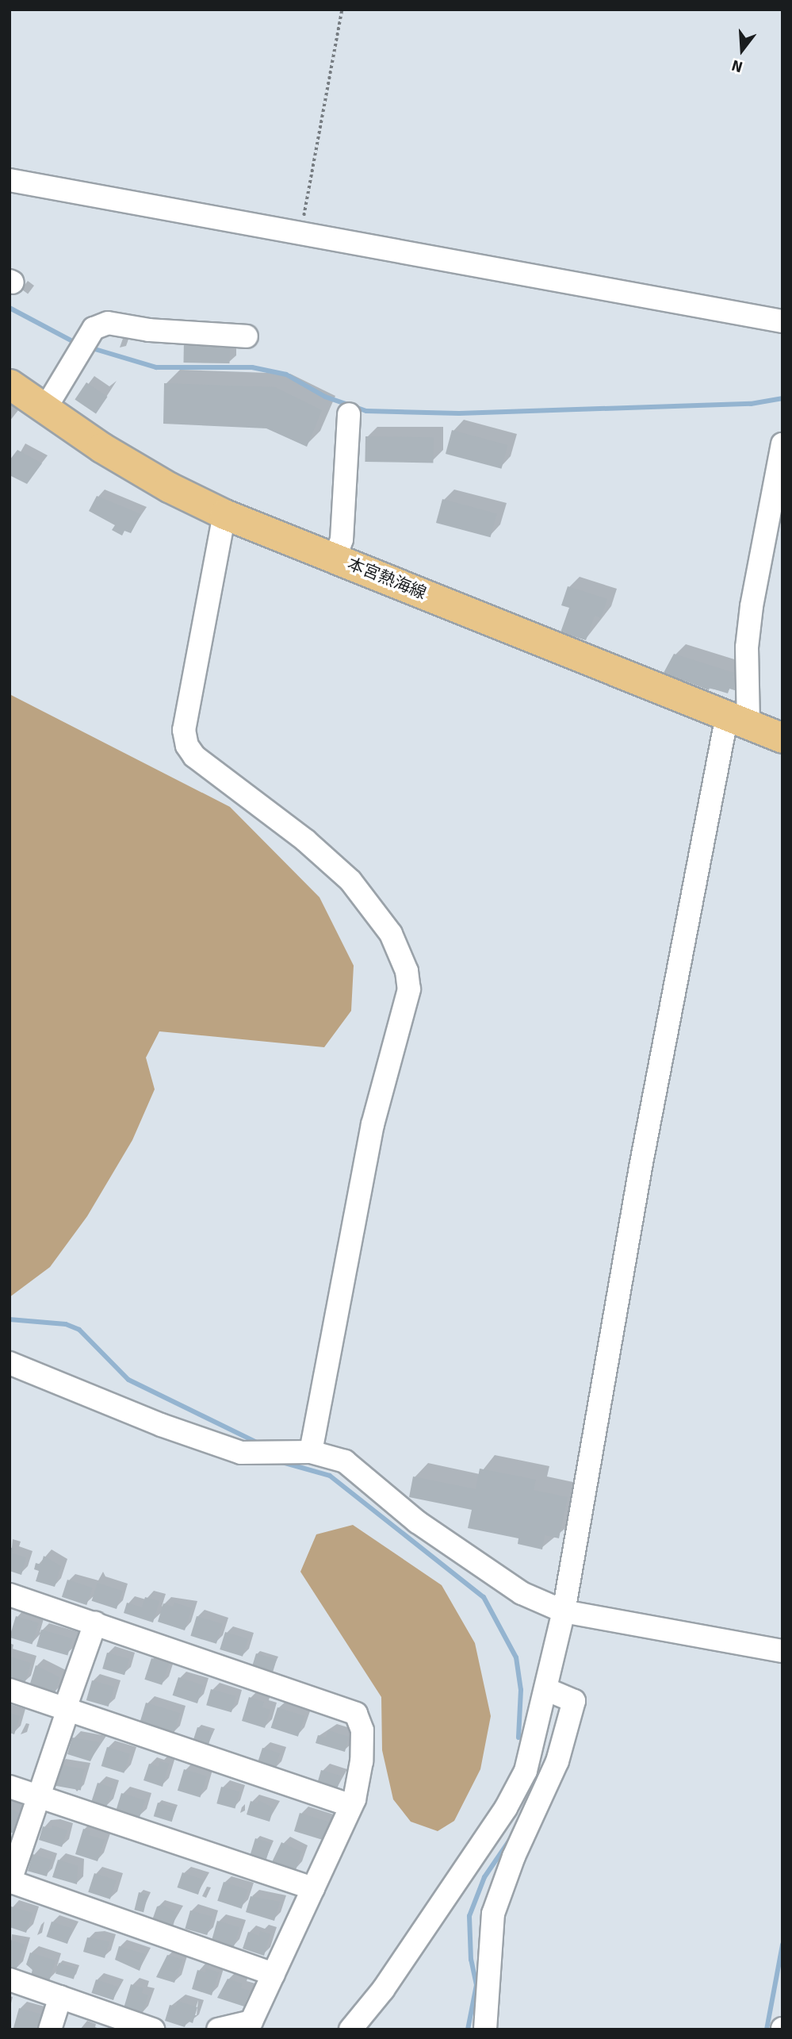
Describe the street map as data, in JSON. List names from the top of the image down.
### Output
{
  "streets": {
    "main road": ["本宮熱海線"]
  },
  "north": "bottom"
}
